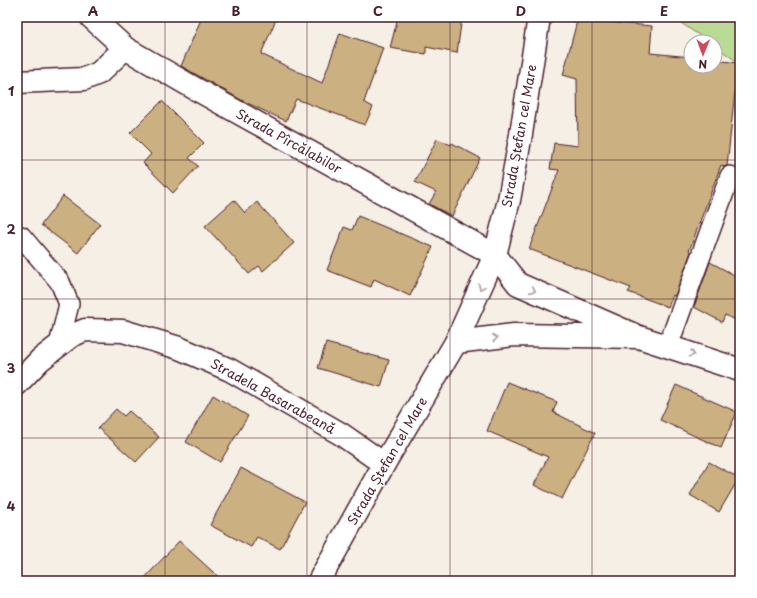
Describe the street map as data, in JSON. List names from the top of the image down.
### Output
{
  "streets": {
    "street": ["Strada Ștefan cel Mare", "Strada Pîrcălabilor", "Stradela Basarabeană"]
  },
  "crossings": [
    ["Strada Ștefan cel Mare", "Strada Pîrcălabilor"],
    ["Strada Ștefan cel Mare", "Stradela Basarabeană"]
  ],
  "north": "bottom",
  "grid": {
    "columns": [
      "A",
      "B",
      "C",
      "D",
      "E"
    ],
    "rows": [
      "1",
      "2",
      "3",
      "4"
    ]
  }
}
